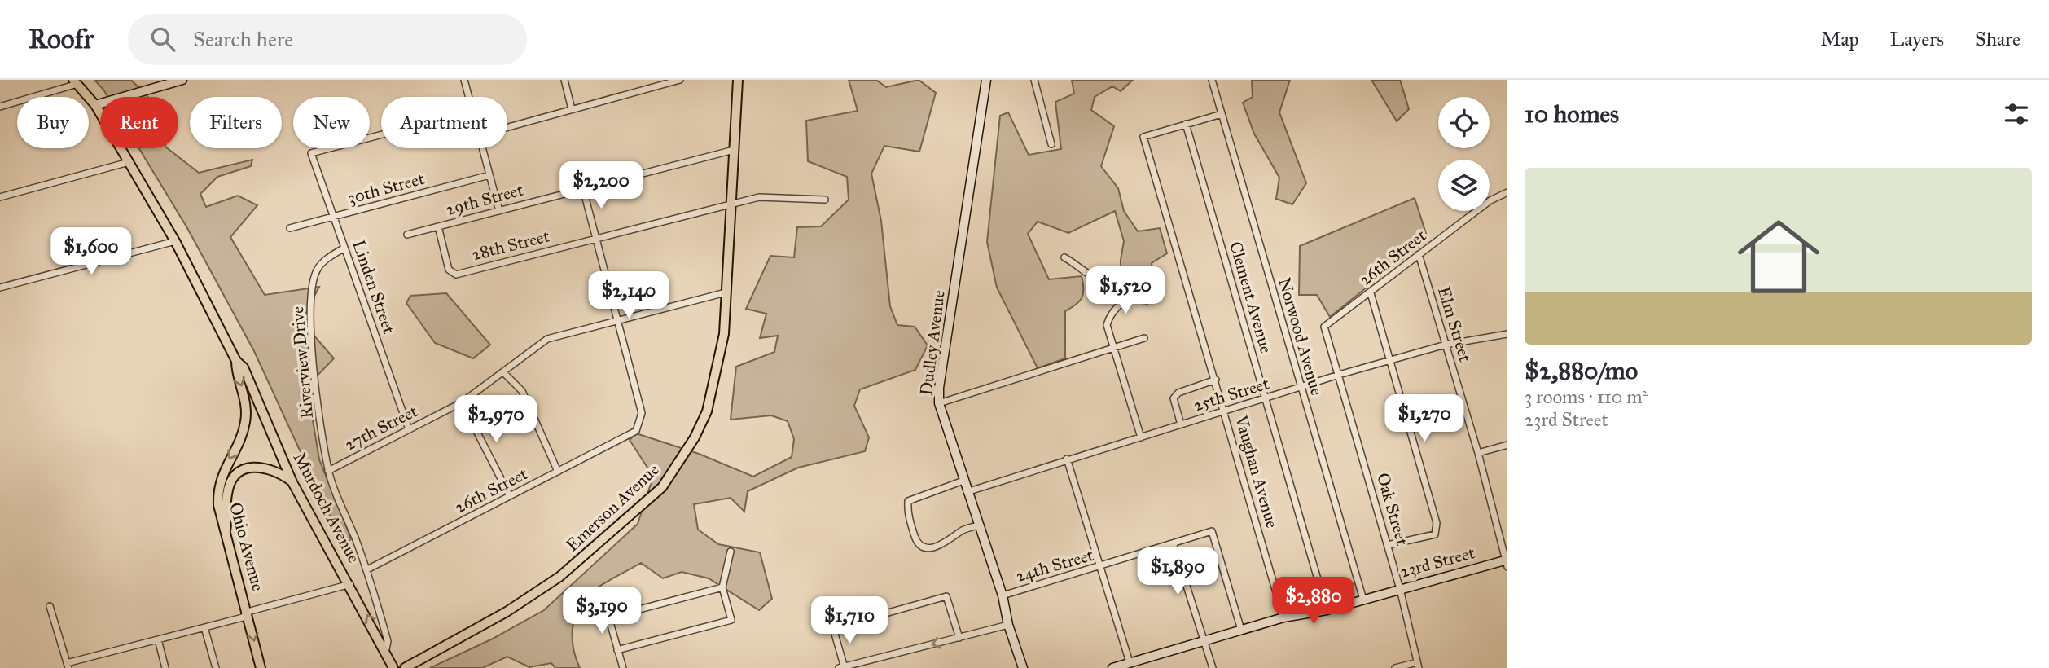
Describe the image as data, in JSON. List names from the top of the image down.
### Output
{
  "streets": {
    "main road": ["Murdoch Avenue", "Emerson Avenue", "Ohio Avenue"],
    "street": [
      "30th Street",
      "29th Street",
      "28th Street",
      "26th Street",
      "Linden Street",
      "Clement Avenue",
      "Elm Street",
      "Norwood Avenue",
      "Dudley Avenue",
      "Riverview Drive",
      "25th Street",
      "27th Street",
      "Vaughan Avenue",
      "Oak Street",
      "23rd Street",
      "24th Street"
    ]
  },
  "crossings": [
    ["30th Street", "Linden Street"],
    ["29th Street", "28th Street"],
    ["29th Street", "Emerson Avenue"],
    ["28th Street", "Emerson Avenue"],
    ["26th Street", "Elm Street"],
    ["26th Street", "Riverview Drive"],
    ["26th Street", "27th Street"],
    ["26th Street", "Oak Street"],
    ["Linden Street", "Riverview Drive"],
    ["Linden Street", "27th Street"],
    ["Clement Avenue", "25th Street"],
    ["Clement Avenue", "Vaughan Avenue"],
    ["Clement Avenue", "23rd Street"],
    ["Elm Street", "25th Street"],
    ["Elm Street", "23rd Street"],
    ["Norwood Avenue", "25th Street"],
    ["Norwood Avenue", "23rd Street"],
    ["Dudley Avenue", "25th Street"],
    ["Dudley Avenue", "24th Street"],
    ["Riverview Drive", "27th Street"],
    ["Riverview Drive", "Murdoch Avenue"],
    ["25th Street", "Vaughan Avenue"],
    ["25th Street", "Oak Street"],
    ["27th Street", "Emerson Avenue"],
    ["Vaughan Avenue", "23rd Street"],
    ["Murdoch Avenue", "Ohio Avenue"],
    ["Oak Street", "23rd Street"],
    ["23rd Street", "24th Street"]
  ],
  "one_way": ["Ohio Avenue"],
  "page": {
    "header": "Roofr",
    "search": "Search here",
    "nav": ["Map", "Layers", "Share"],
    "heading": "10 homes",
    "chip": [
      "Buy",
      "Rent",
      "Filters",
      "New",
      "Apartment"
    ],
    "list": [
      {
        "name": "$2,880/mo",
        "note": "3 rooms · 110 m² · 23rd Street"
      }
    ],
    "price": [
      "$2,200",
      "$1,600",
      "$1,520",
      "$2,140",
      "$1,270",
      "$2,970",
      "$1,890",
      "$2,880",
      "$3,190",
      "$1,710"
    ]
  }
}
